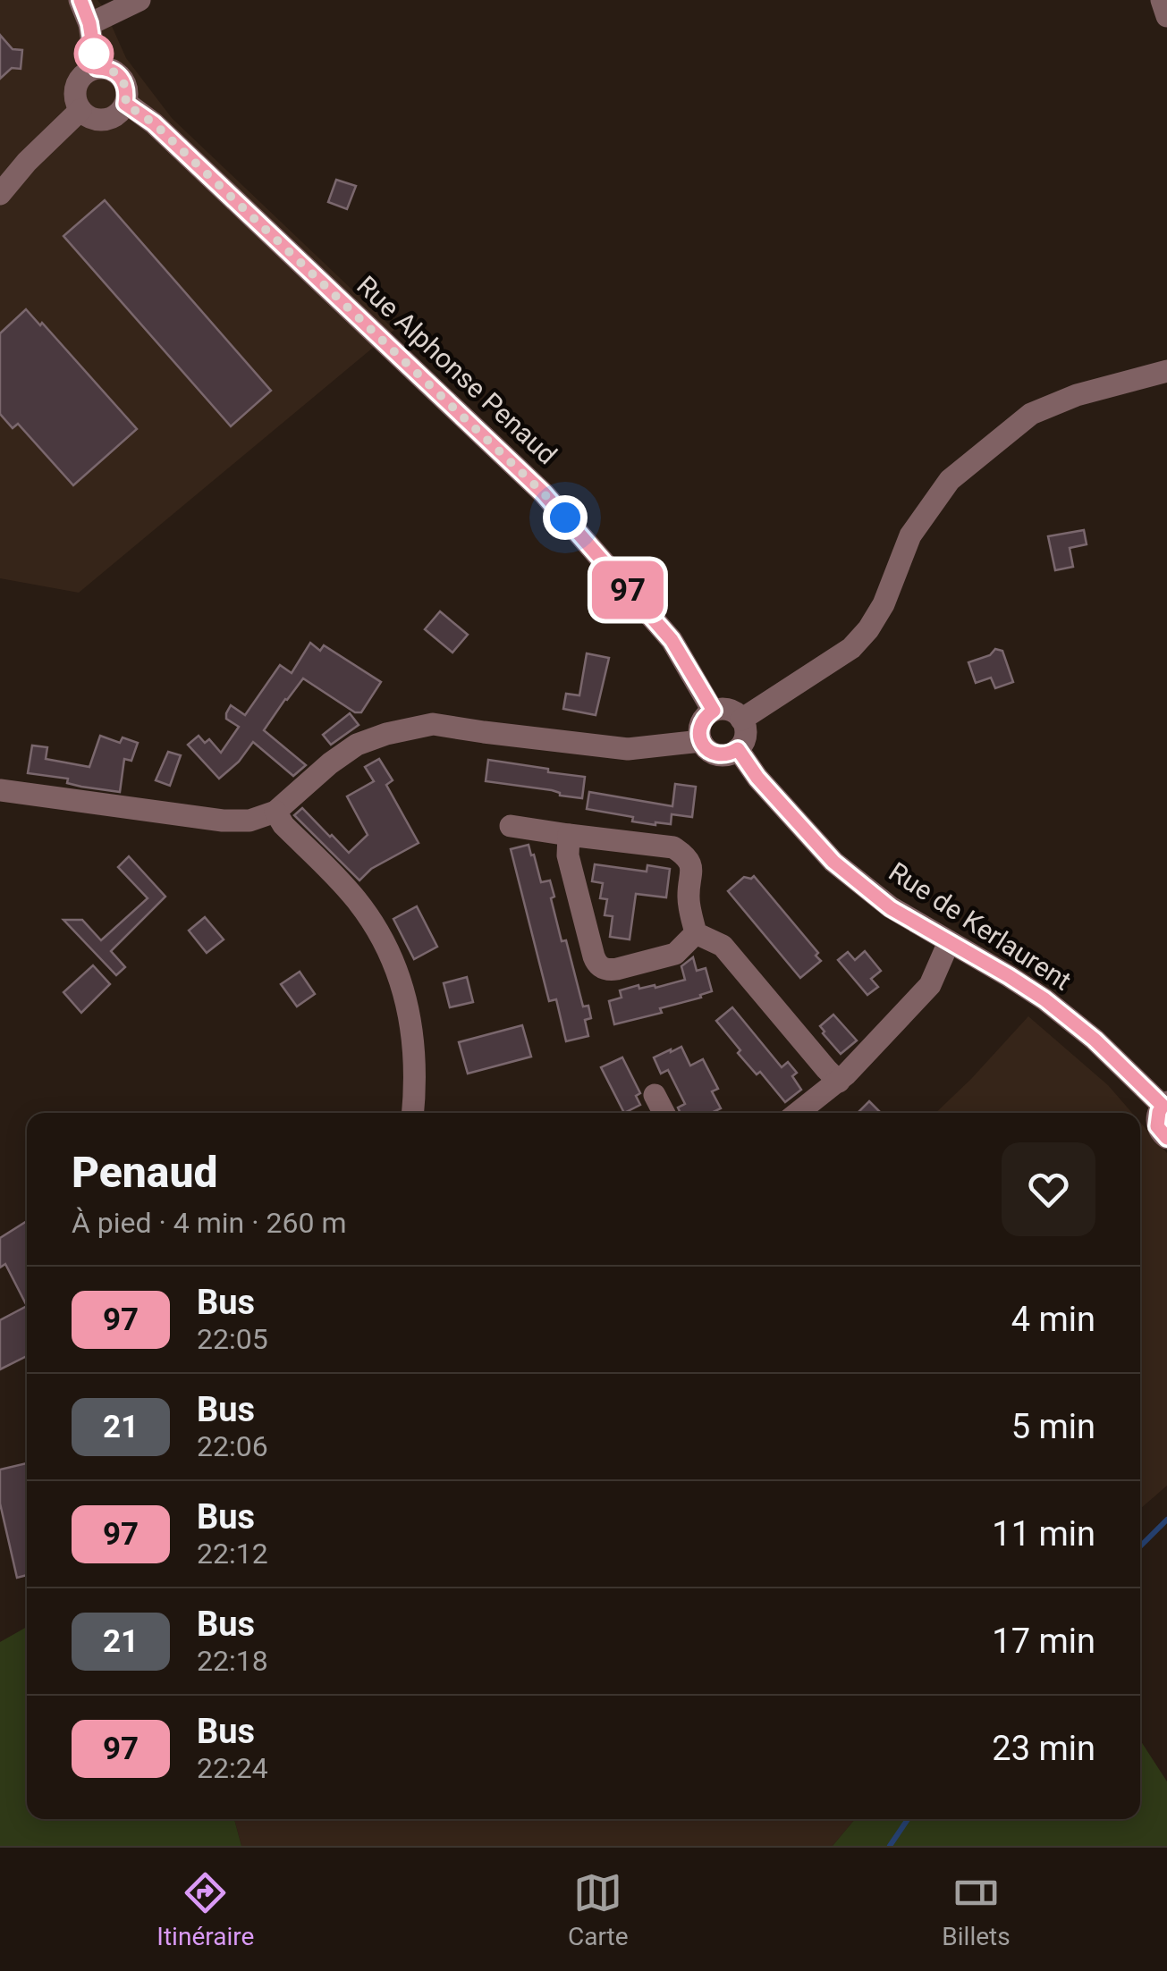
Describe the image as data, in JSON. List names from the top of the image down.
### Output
{
  "streets": {
    "street": ["Rue Alphonse Penaud", "Rue de Kerlaurent"]
  },
  "crossings": [
    ["Rue Alphonse Penaud", "Rue de Kerlaurent"]
  ],
  "lines": ["bus line 97"],
  "page": {
    "on_map": "97",
    "heading": ["Penaud", "À pied · 4 min · 260 m"],
    "list": [
      {
        "mark": "97",
        "name": "Bus",
        "note": "22:05",
        "value": "4 min"
      },
      {
        "mark": "21",
        "name": "Bus",
        "note": "22:06",
        "value": "5 min"
      },
      {
        "mark": "97",
        "name": "Bus",
        "note": "22:12",
        "value": "11 min"
      },
      {
        "mark": "21",
        "name": "Bus",
        "note": "22:18",
        "value": "17 min"
      },
      {
        "mark": "97",
        "name": "Bus",
        "note": "22:24",
        "value": "23 min"
      }
    ],
    "tabs": ["Itinéraire", "Carte", "Billets"]
  }
}
